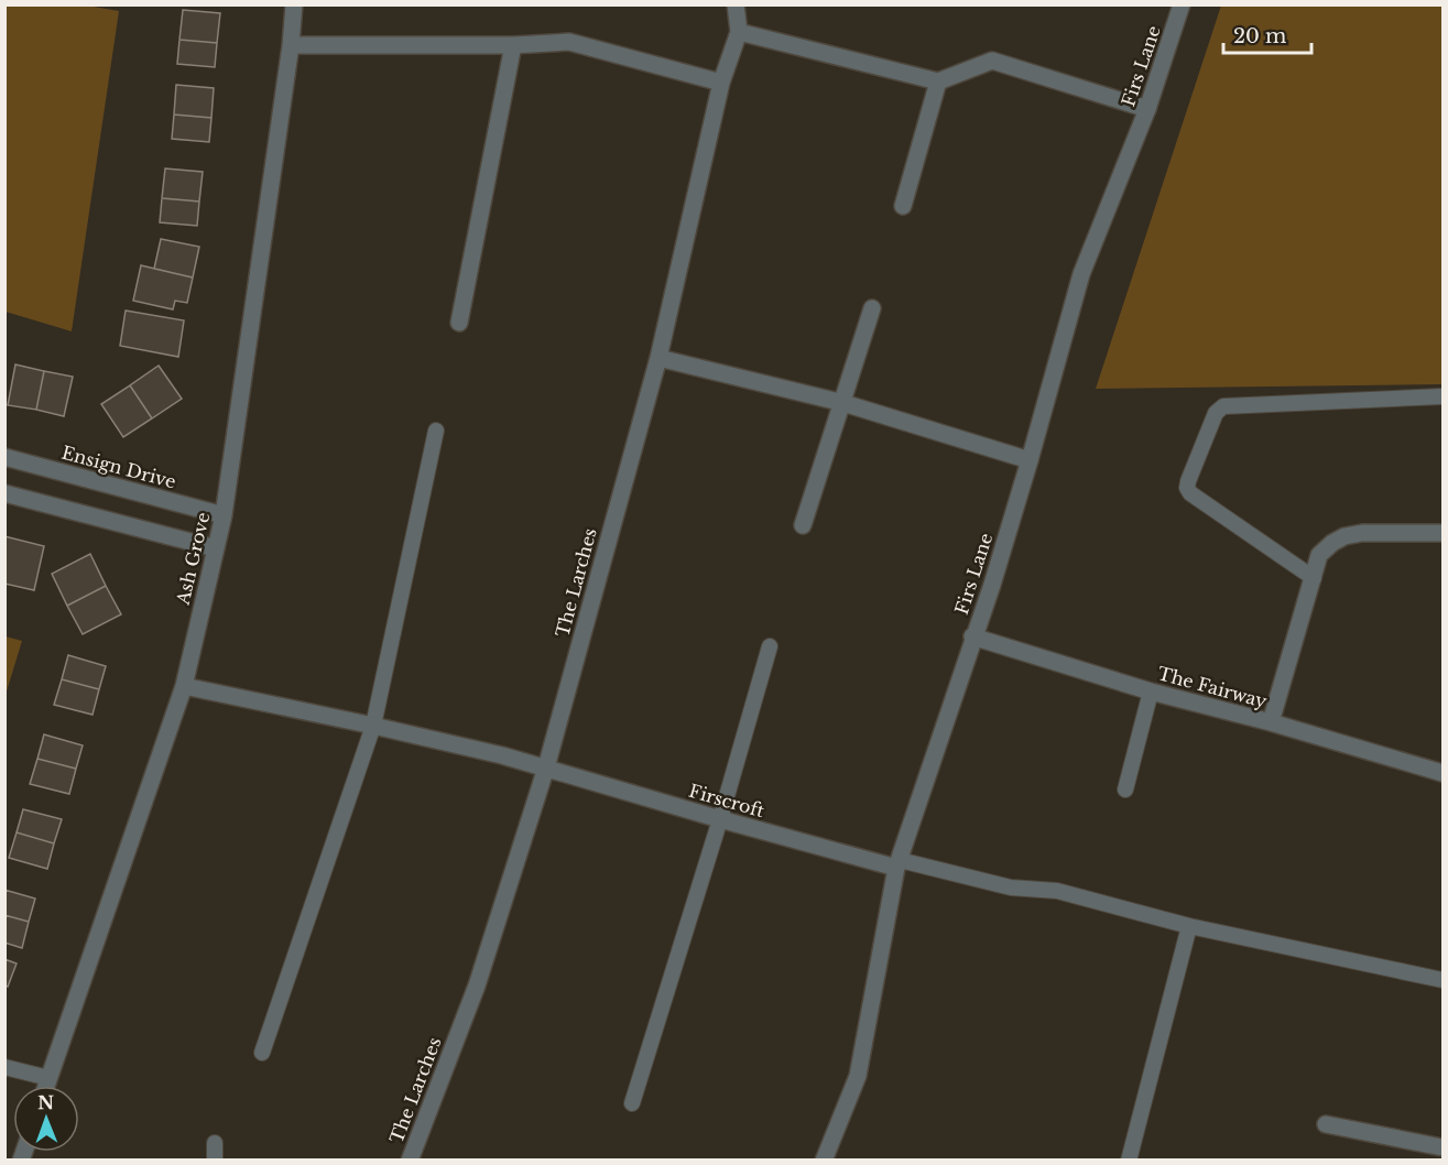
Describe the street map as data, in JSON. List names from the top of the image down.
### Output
{
  "streets": {
    "street": [
      "Firs Lane",
      "Ensign Drive",
      "Ash Grove",
      "The Larches",
      "The Fairway",
      "Firscroft"
    ]
  },
  "crossings": [
    ["Firs Lane", "The Fairway"],
    ["Firs Lane", "Firscroft"],
    ["Ensign Drive", "Ash Grove"],
    ["Ash Grove", "Firscroft"],
    ["The Larches", "Firscroft"]
  ],
  "scale_bar": "20 m",
  "north": "top"
}
